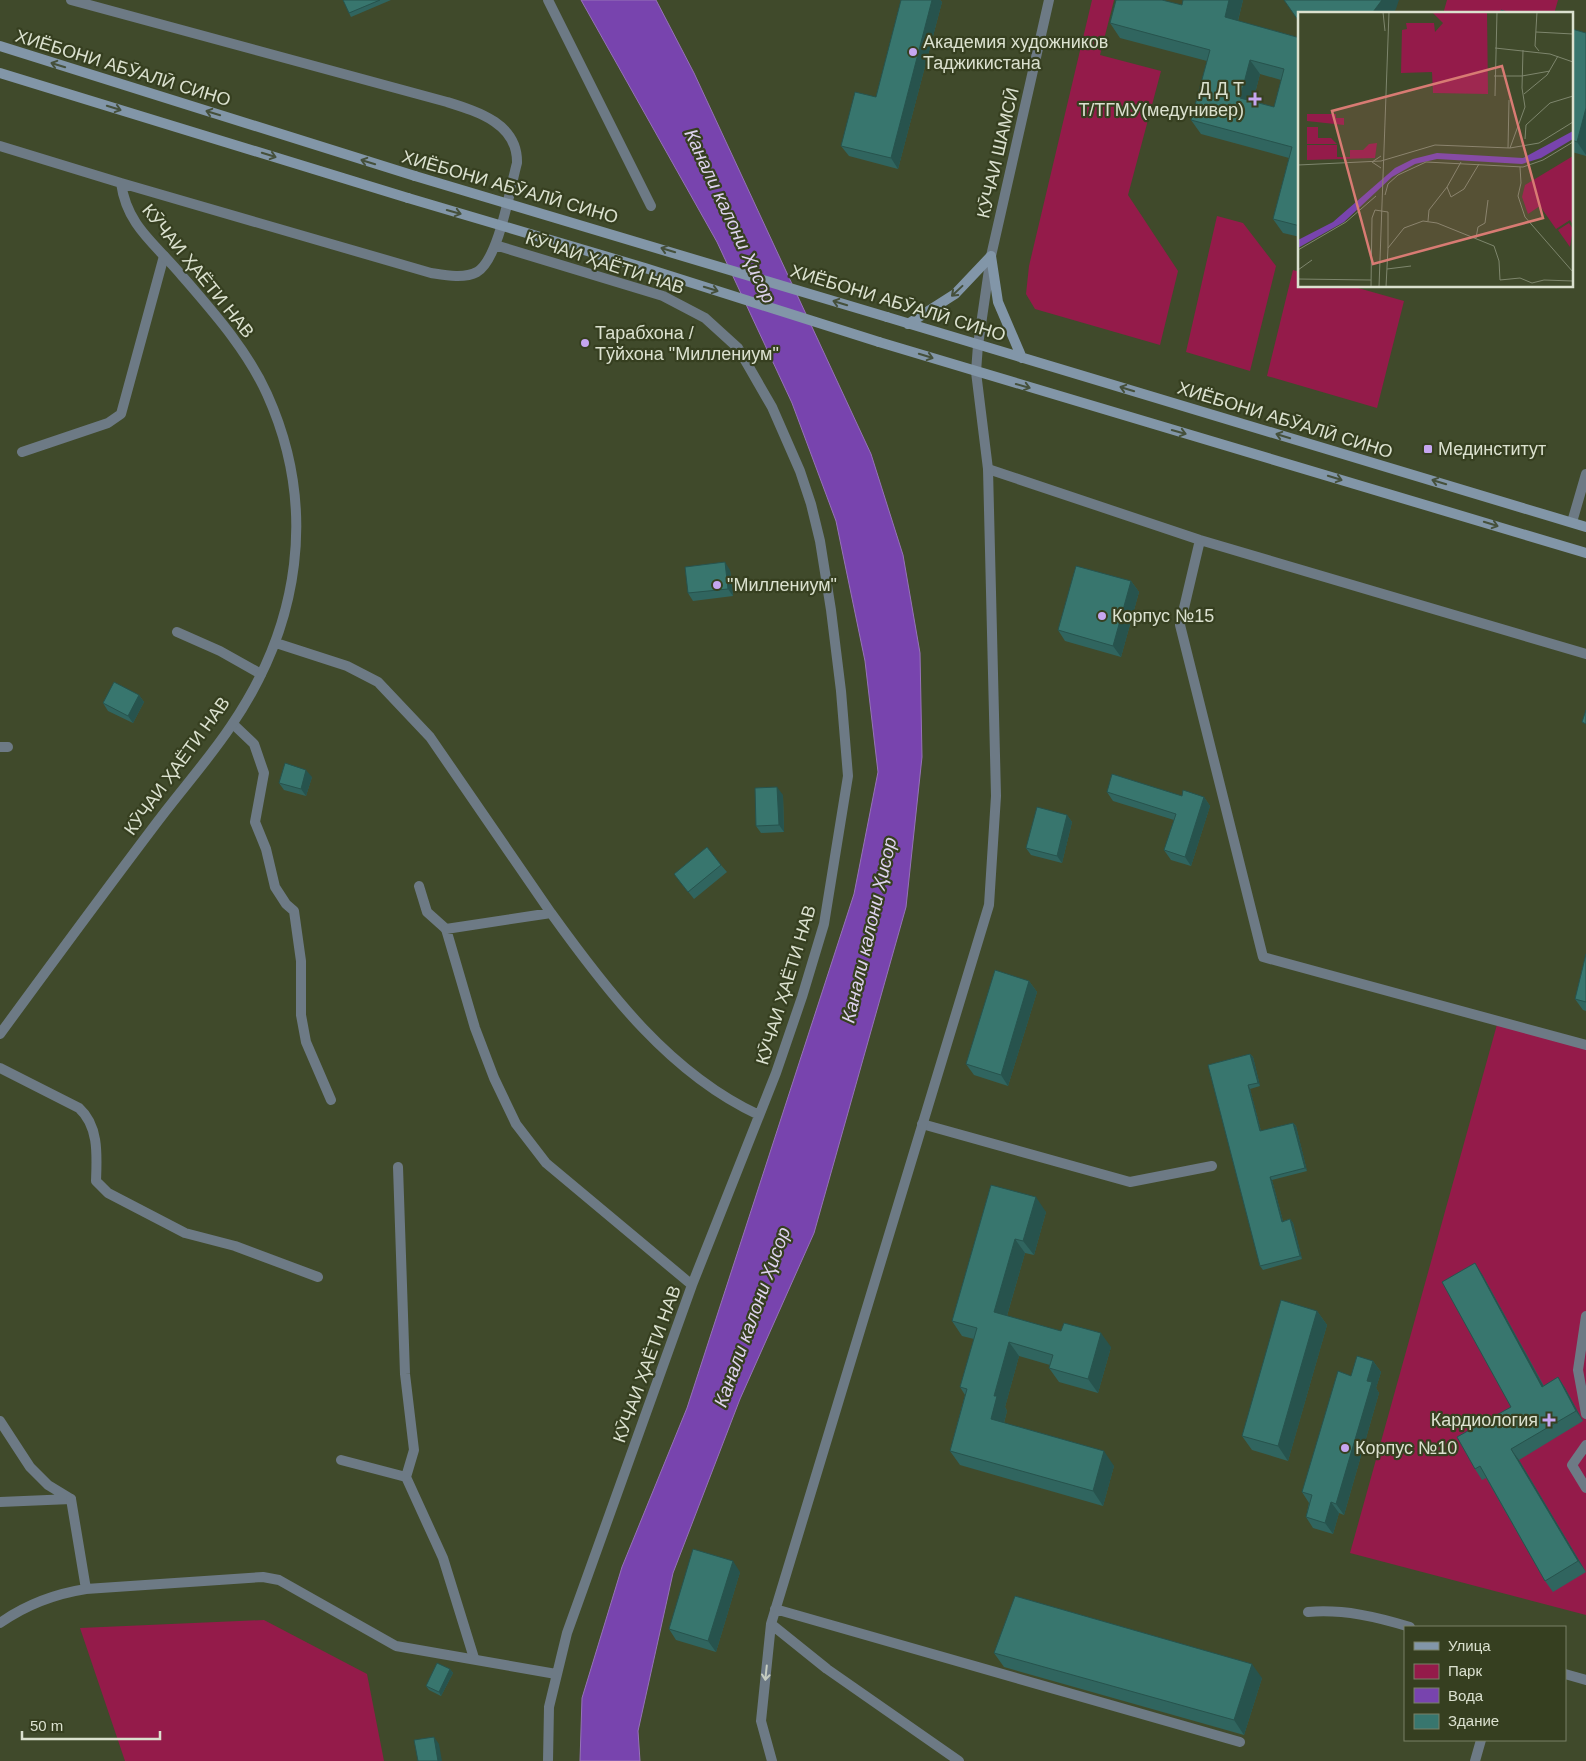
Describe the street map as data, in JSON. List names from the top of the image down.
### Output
{
  "streets": {
    "main road": ["ХИЁБОНИ АБӮАЛӢ СИНО"],
    "street": ["КӮЧАИ ШАМСӢ", "КӮЧАИ ҲАЁТИ НАВ"]
  },
  "crossings": [
    ["ХИЁБОНИ АБӮАЛӢ СИНО", "КӮЧАИ ШАМСӢ"]
  ],
  "water": ["Канали калони Ҳисор"],
  "places": {
    "other": [
      "Академия художников Таджикистана",
      "Тарабхона / Тӯйхона \"Миллениум\"",
      "\"Миллениум\"",
      "Корпус №15",
      "Корпус №10"
    ],
    "health": ["Д Д Т Т/ТГМУ(медунивер)", "Кардиология"],
    "transit": ["Мединститут"]
  },
  "legend": [
    "Улица",
    "Парк",
    "Вода",
    "Здание"
  ],
  "scale_bar": "50 m"
}
